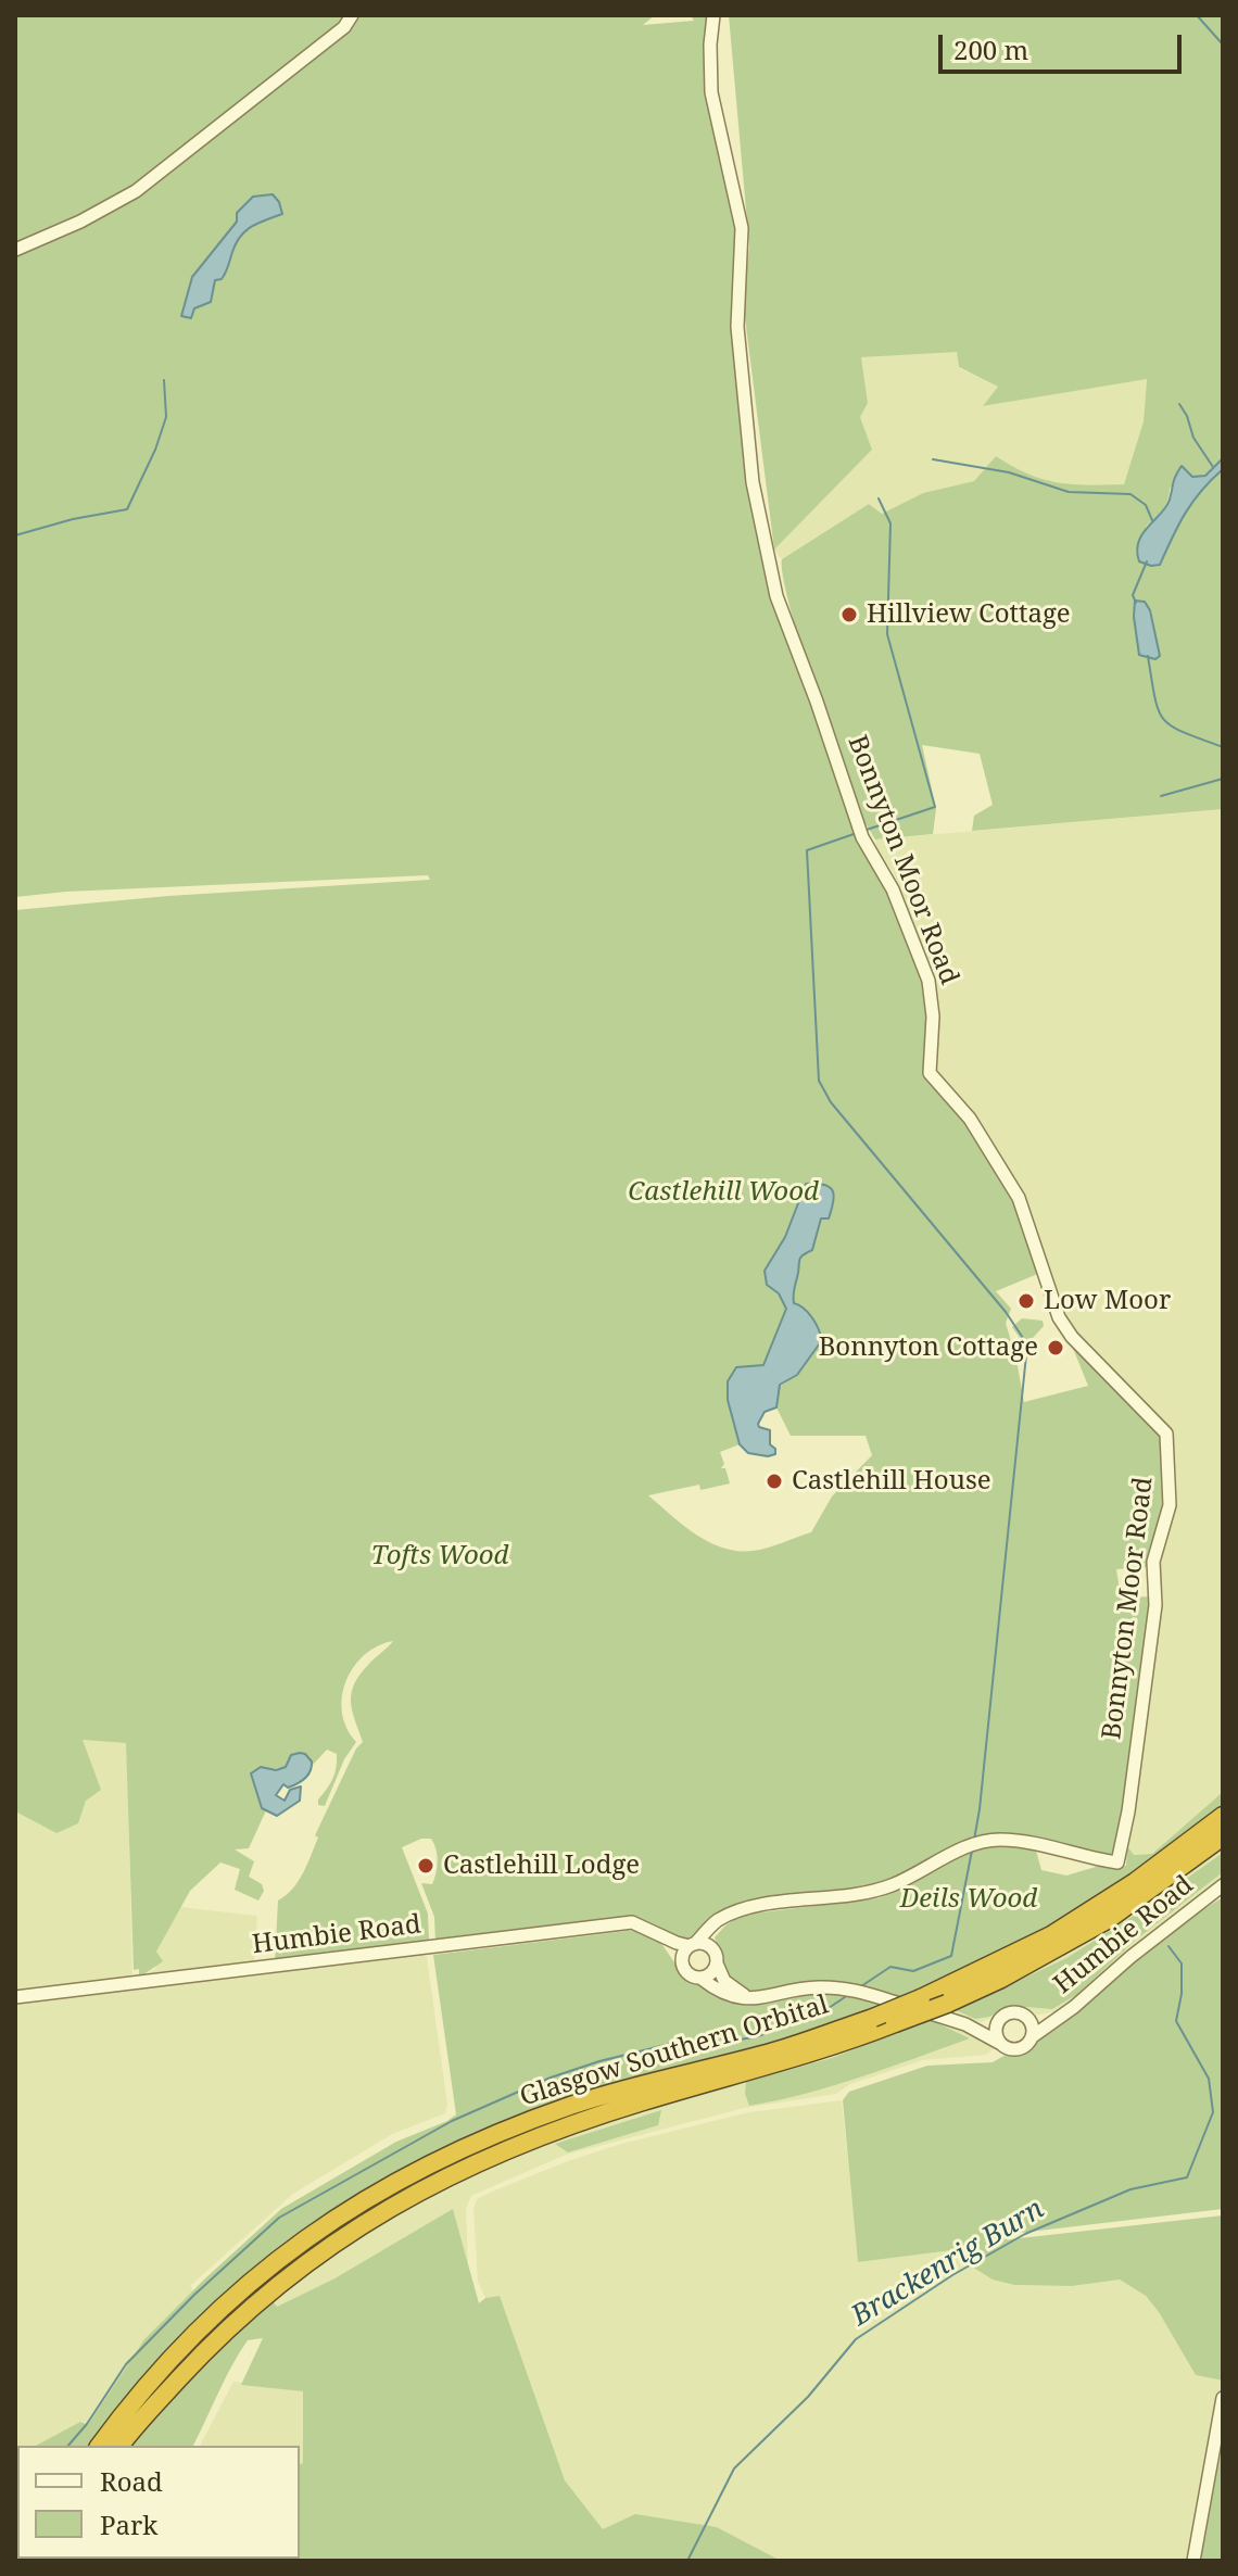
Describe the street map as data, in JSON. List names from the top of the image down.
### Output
{
  "streets": {
    "highway": ["Glasgow Southern Orbital"],
    "street": ["Bonnyton Moor Road", "Humbie Road"]
  },
  "water": ["Brackenrig Burn"],
  "parks": ["Castlehill Wood", "Tofts Wood", "Deils Wood"],
  "places": [
    "Hillview Cottage",
    "Low Moor",
    "Bonnyton Cottage",
    "Castlehill House",
    "Castlehill Lodge"
  ],
  "legend": ["Road", "Park"],
  "scale_bar": "200 m"
}
